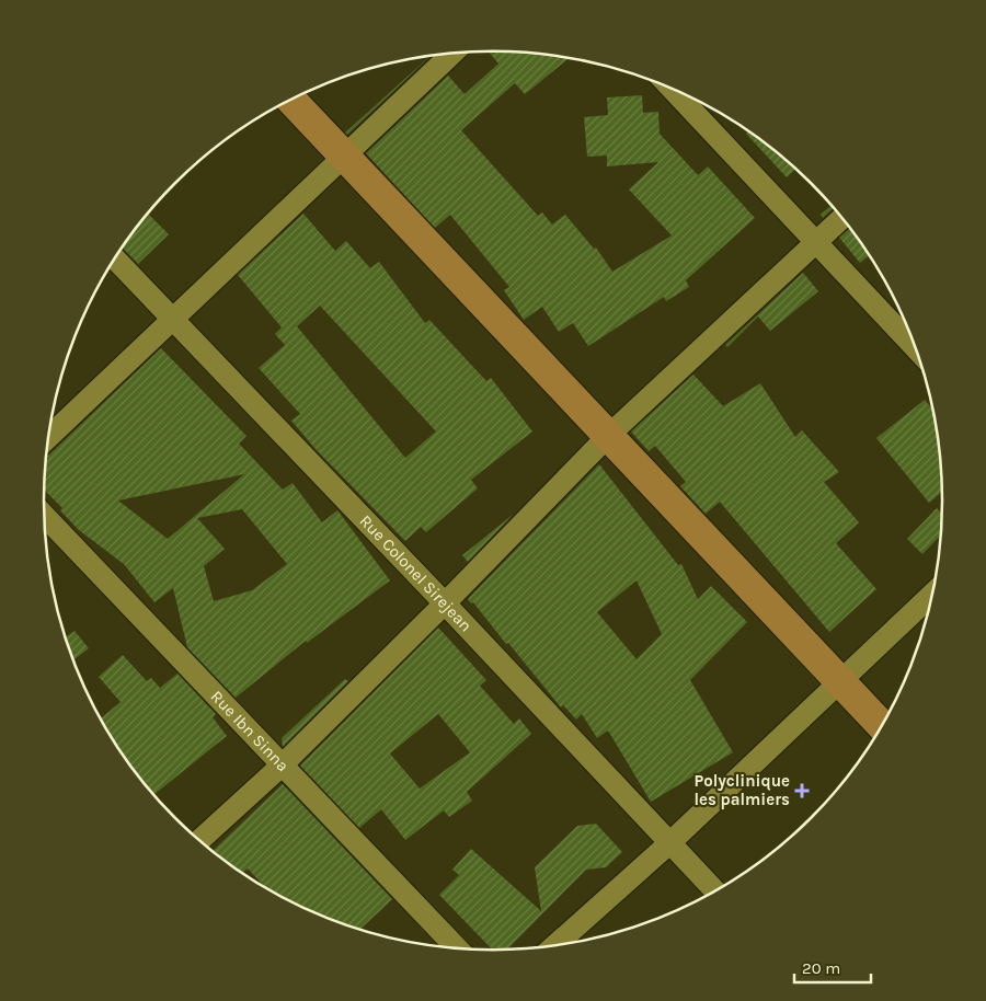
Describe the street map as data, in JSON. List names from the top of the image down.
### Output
{
  "streets": {
    "street": ["Rue Colonel Sirejean", "Rue Ibn Sinna"]
  },
  "places": {
    "health": ["Polyclinique les palmiers"]
  },
  "scale_bar": "20 m"
}
